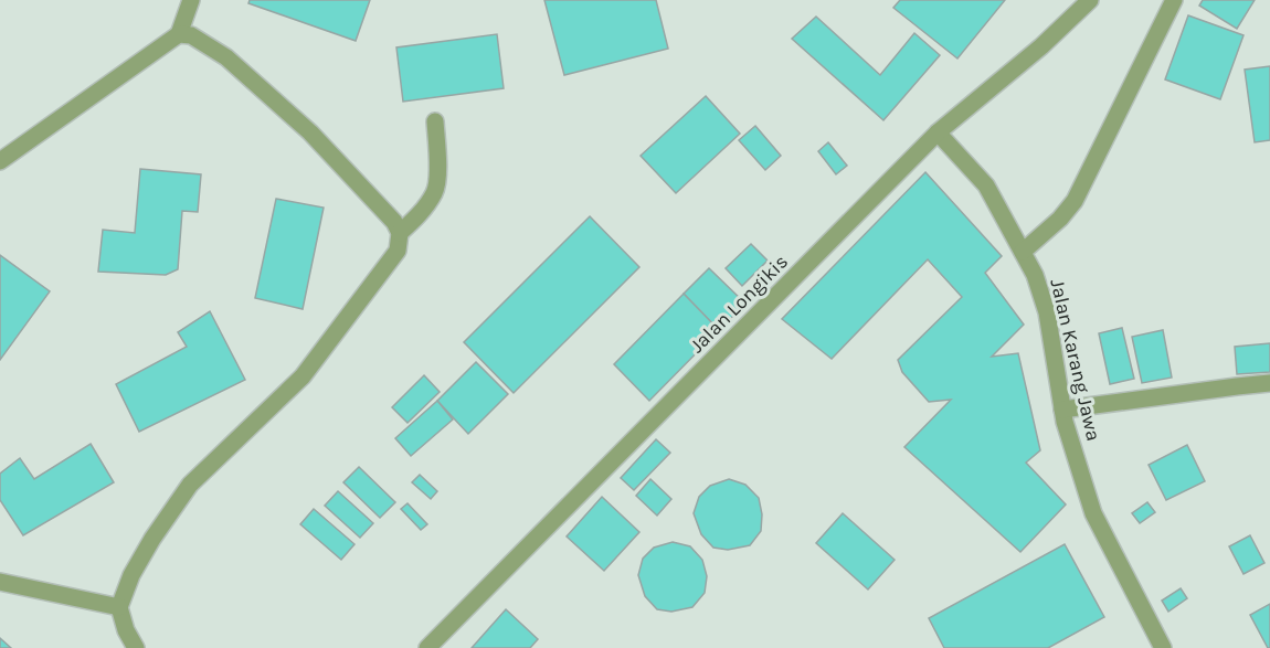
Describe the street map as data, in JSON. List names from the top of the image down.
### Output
{
  "streets": {
    "street": ["Jalan Longikis", "Jalan Karang Jawa"]
  },
  "crossings": [
    ["Jalan Longikis", "Jalan Karang Jawa"]
  ]
}
